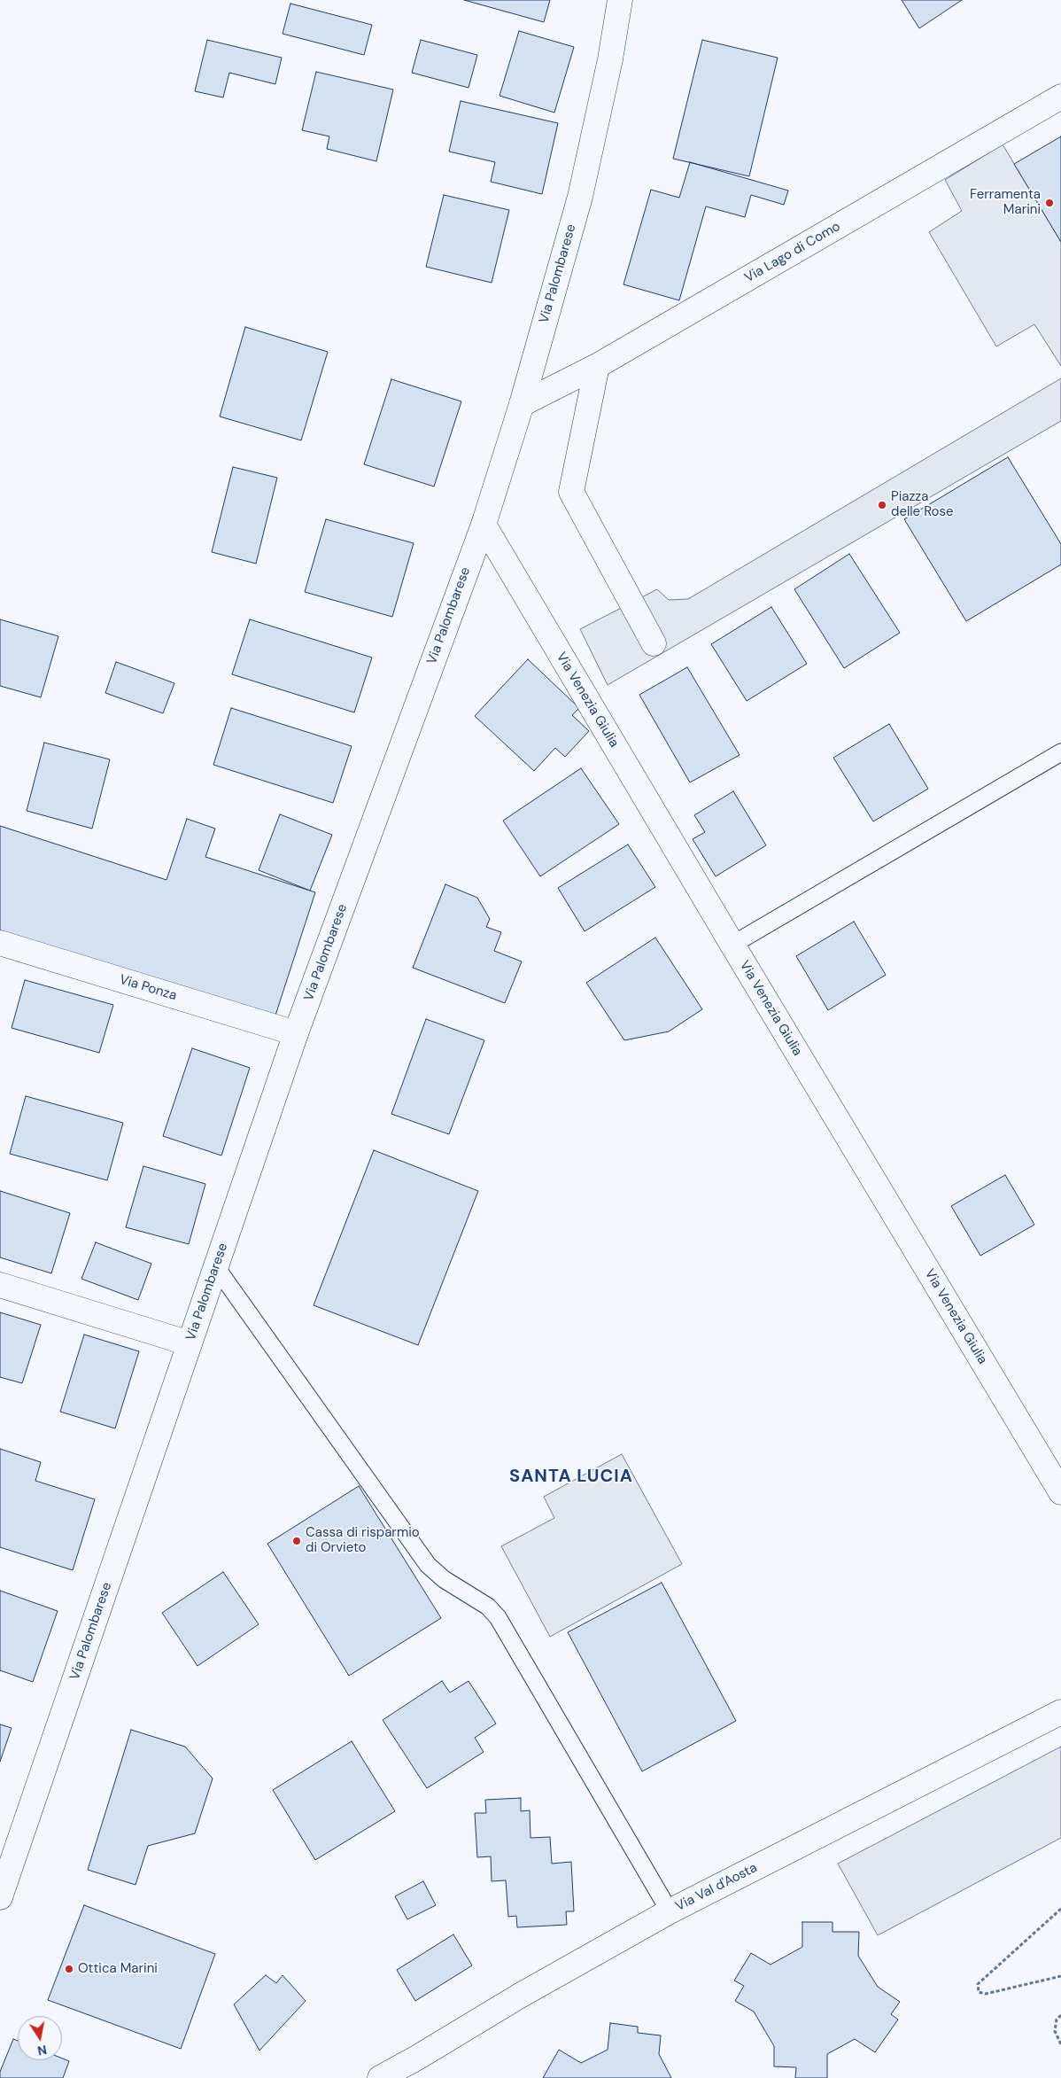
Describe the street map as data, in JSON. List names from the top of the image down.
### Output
{
  "streets": {
    "street": [
      "Via Lago di Como",
      "Via Palombarese",
      "Via Venezia Giulia",
      "Via Ponza",
      "Via Val d'Aosta"
    ]
  },
  "crossings": [
    ["Via Lago di Como", "Via Palombarese"],
    ["Via Palombarese", "Via Venezia Giulia"],
    ["Via Palombarese", "Via Ponza"]
  ],
  "districts": ["SANTA LUCIA"],
  "places": [
    "Ferramenta Marini",
    "Piazza delle Rose",
    "Cassa di risparmio di Orvieto",
    "Ottica Marini"
  ],
  "north": "bottom"
}
